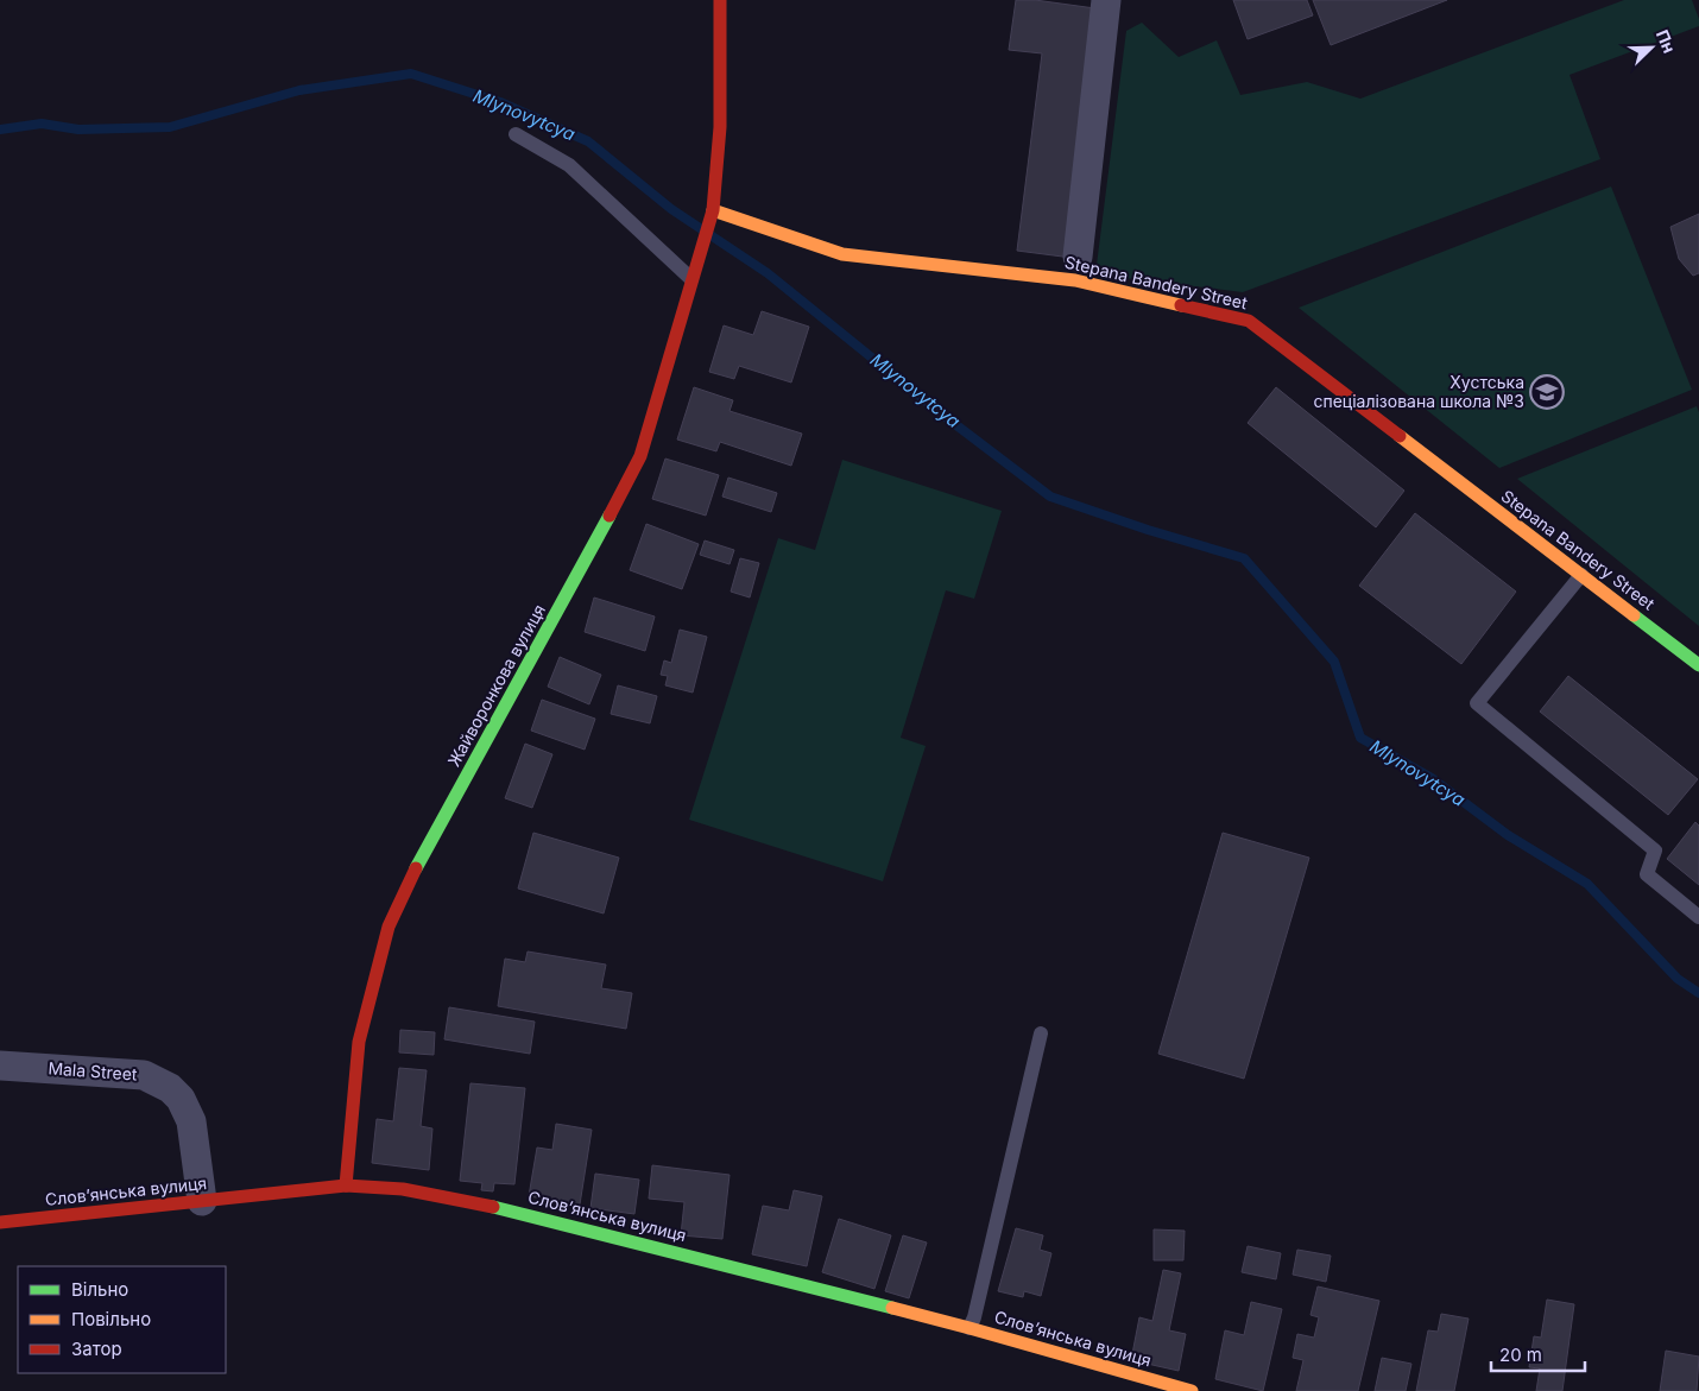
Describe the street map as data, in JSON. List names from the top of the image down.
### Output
{
  "streets": {
    "street": [
      "Stepana Bandery Street",
      "Жайворонкова вулиця",
      "Mala Street",
      "Словʼянська вулиця"
    ]
  },
  "crossings": [
    ["Stepana Bandery Street", "Жайворонкова вулиця"],
    ["Жайворонкова вулиця", "Словʼянська вулиця"],
    ["Mala Street", "Словʼянська вулиця"]
  ],
  "water": ["Mlynovytcya"],
  "places": {
    "school or university": ["Хустська спеціалізована школа №3"]
  },
  "legend": ["Вільно", "Повільно", "Затор"],
  "scale_bar": "20 m",
  "north": "top right"
}
